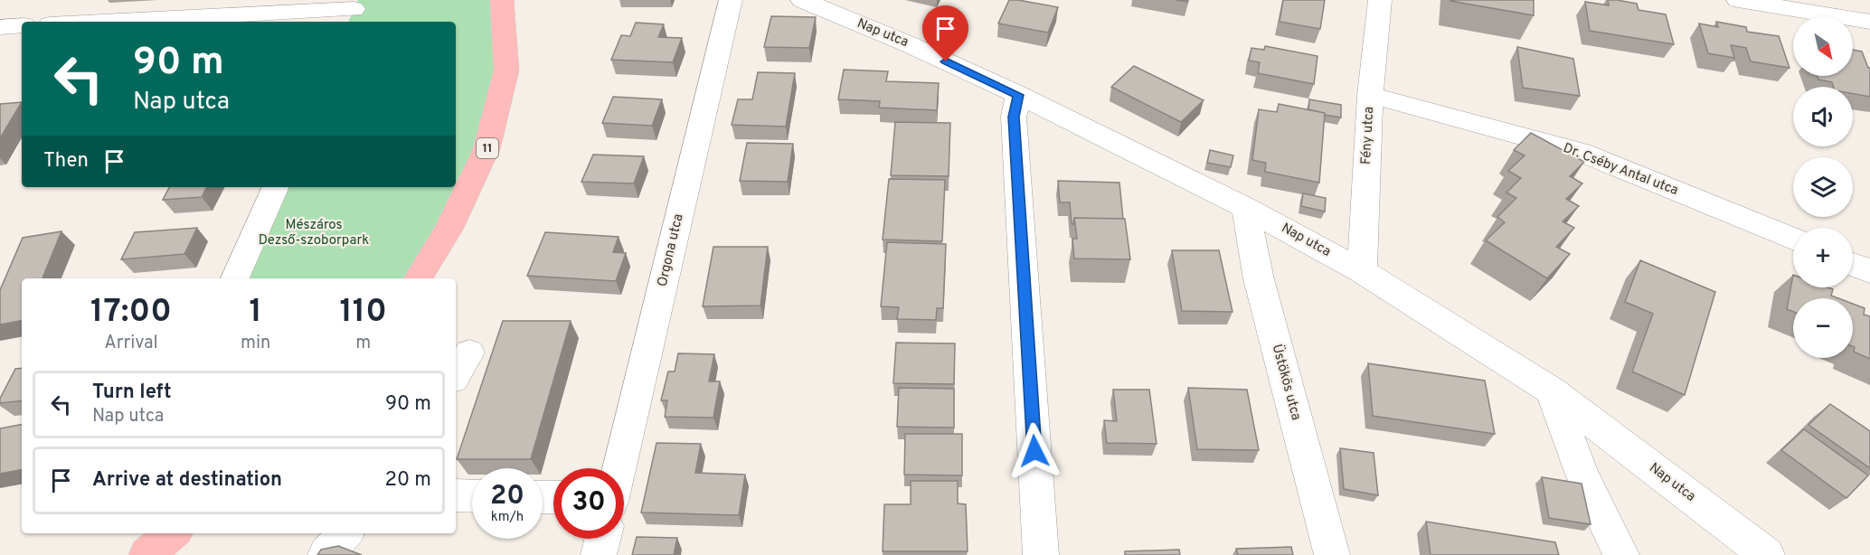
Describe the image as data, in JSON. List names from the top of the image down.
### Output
{
  "streets": {
    "main road": ["11"],
    "street": [
      "Nap utca",
      "Fény utca",
      "Dr. Cséby Antal utca",
      "Orgona utca",
      "Üstökös utca"
    ]
  },
  "crossings": [
    ["Nap utca", "Fény utca"],
    ["Nap utca", "Üstökös utca"],
    ["Fény utca", "Dr. Cséby Antal utca"]
  ],
  "parks": ["Mészáros Dezső-szoborpark"],
  "north": "bottom right",
  "page": {
    "map_buttons": ["+", "−"],
    "turn": ["90 m", "Nap utca"],
    "then": "Then",
    "eta": [
      "17:00",
      "Arrival",
      "1",
      "min",
      "110",
      "m"
    ],
    "list": [
      {
        "name": "Turn left",
        "note": "Nap utca",
        "value": "90 m"
      },
      {
        "name": "Arrive at destination",
        "value": "20 m"
      }
    ],
    "speed": "20 km/h",
    "limit": "30"
  }
}
